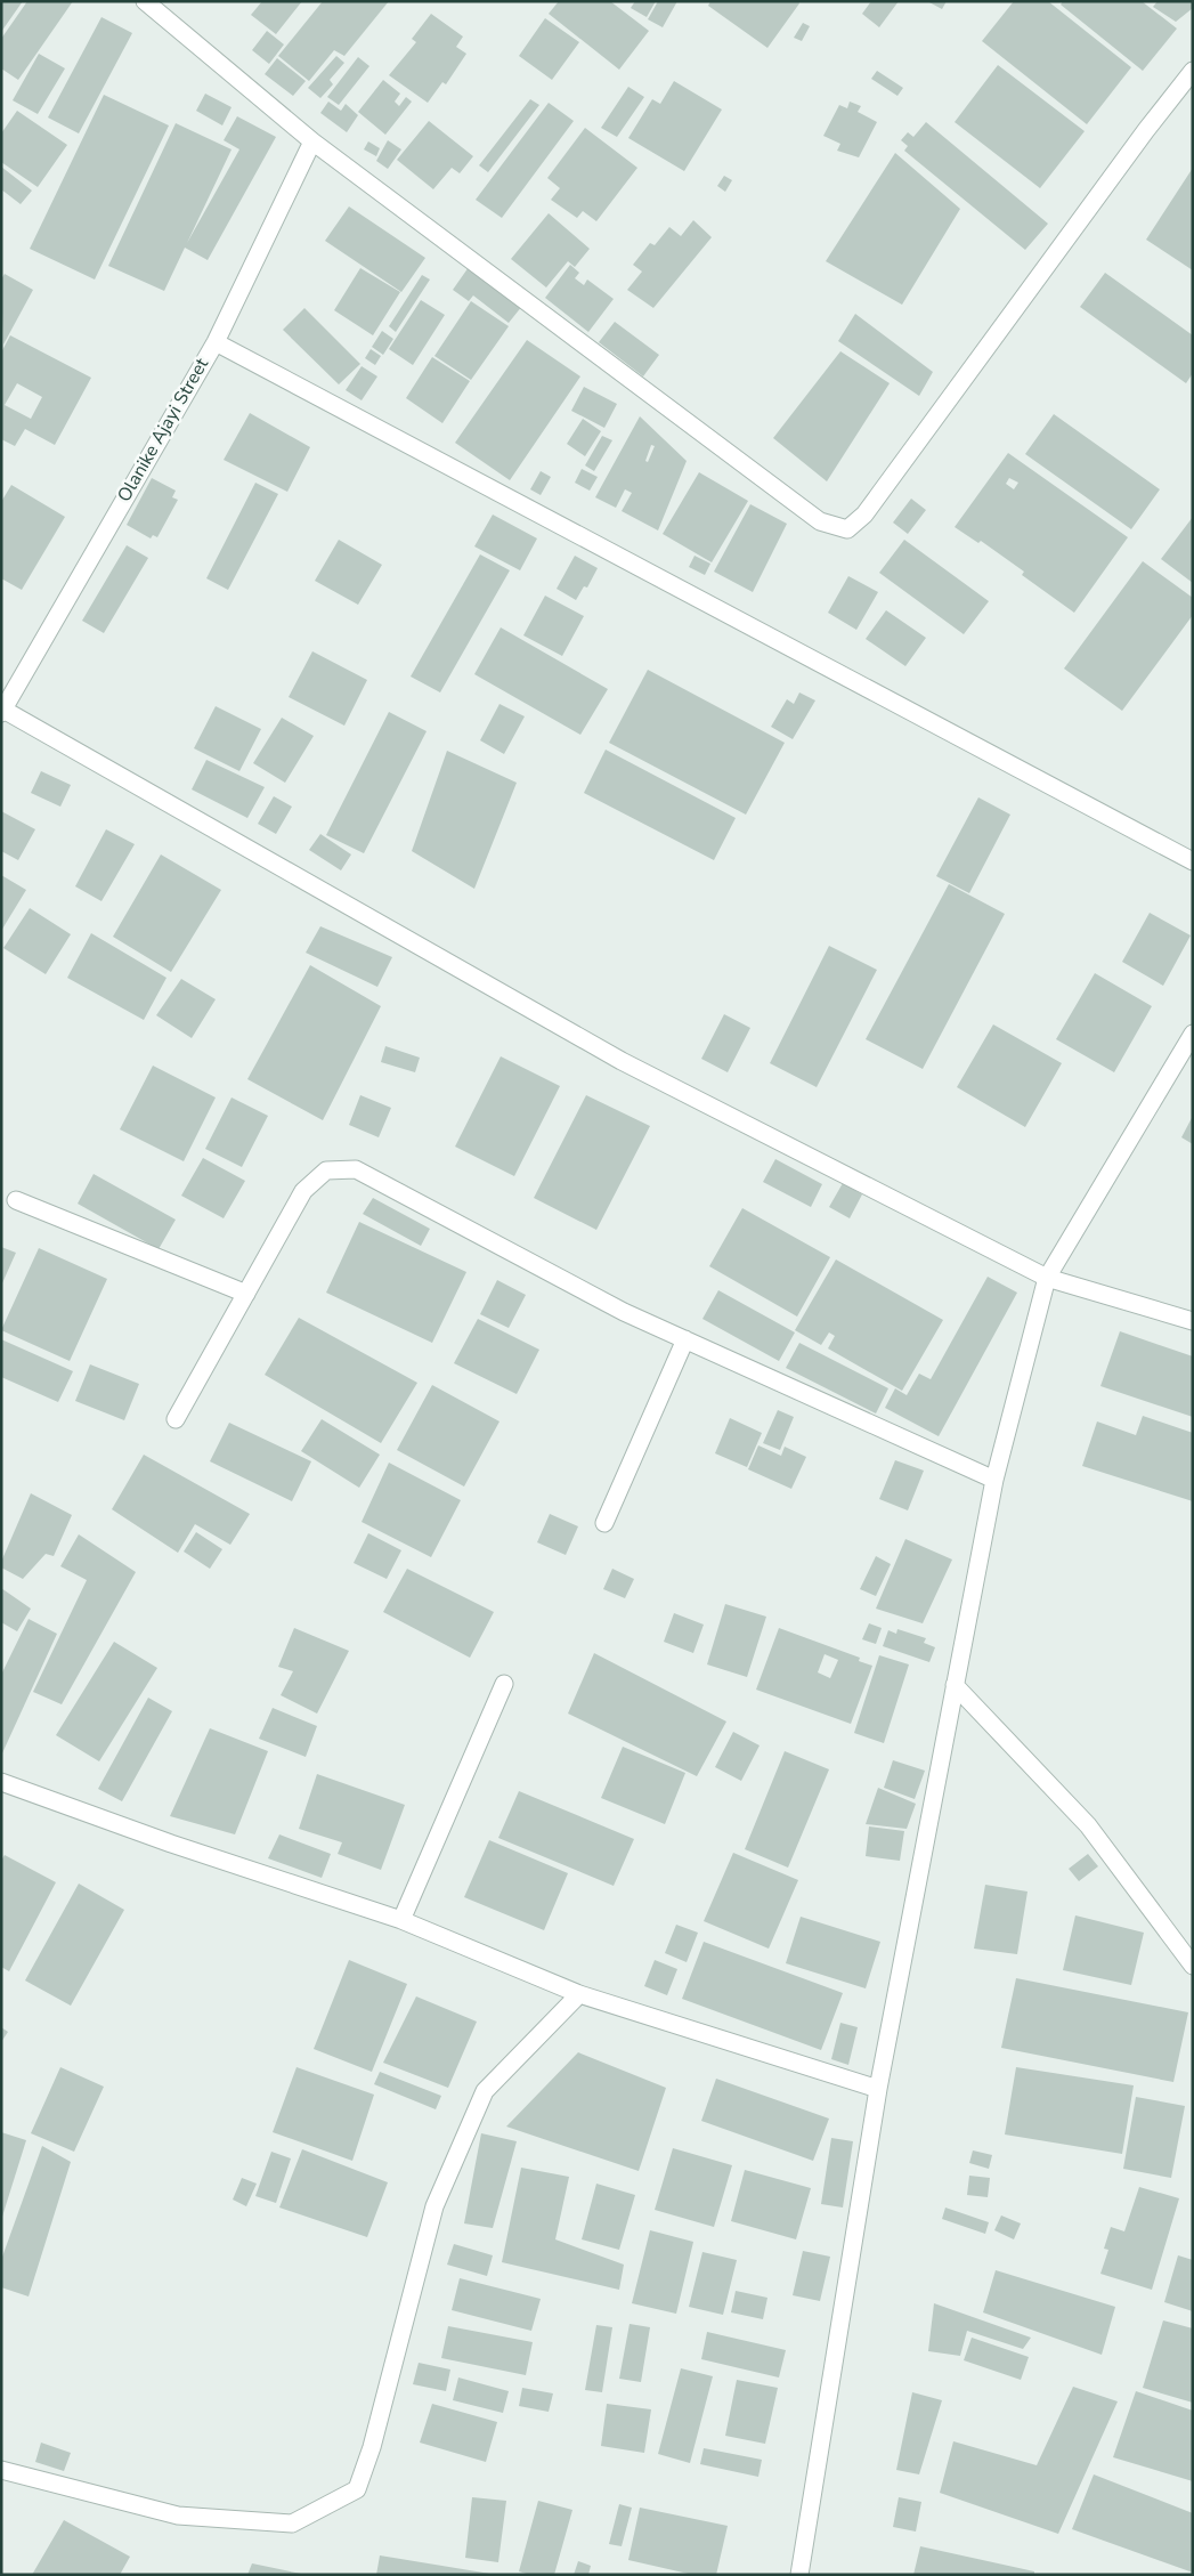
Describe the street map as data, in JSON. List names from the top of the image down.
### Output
{
  "streets": {
    "street": ["Olanike Ajayi Street"]
  }
}
